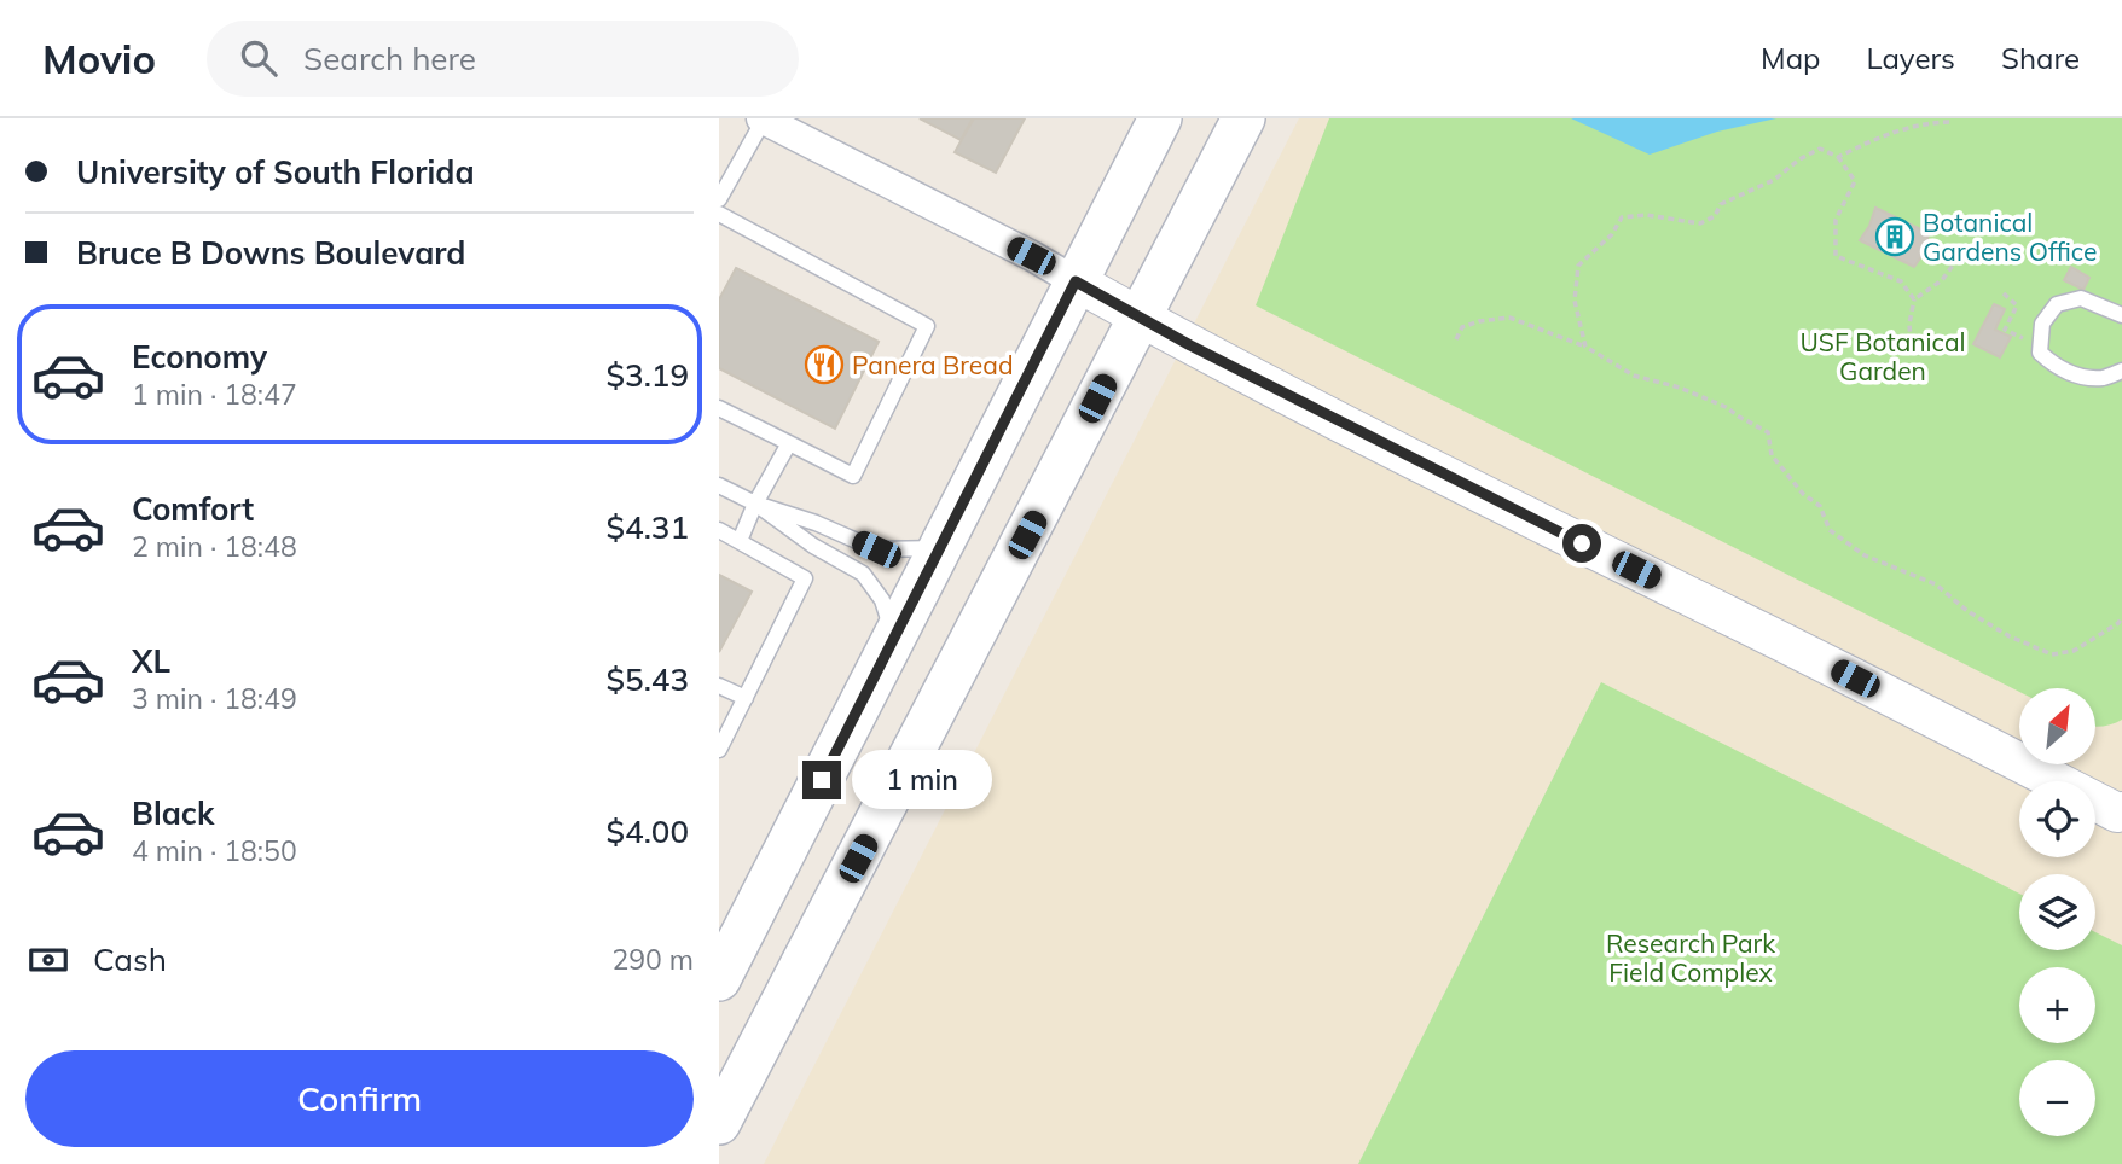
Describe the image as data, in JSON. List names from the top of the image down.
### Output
{
  "parks": ["USF Botanical Garden", "Research Park Field Complex"],
  "places": {
    "building": ["Botanical Gardens Office"],
    "restaurant": ["Panera Bread"]
  },
  "north": "top right",
  "page": {
    "header": "Movio",
    "search": "Search here",
    "nav": ["Map", "Layers", "Share"],
    "banner": ["University of South Florida", "Bruce B Downs Boulevard"],
    "list": [
      {
        "name": "Economy",
        "note": "1 min · 18:47",
        "value": "$3.19"
      },
      {
        "name": "Comfort",
        "note": "2 min · 18:48",
        "value": "$4.31"
      },
      {
        "name": "XL",
        "note": "3 min · 18:49",
        "value": "$5.43"
      },
      {
        "name": "Black",
        "note": "4 min · 18:50",
        "value": "$4.00"
      }
    ],
    "map_buttons": ["+", "−"],
    "bubble": "1 min",
    "pay": ["Cash", "290 m"],
    "buttons": "Confirm"
  }
}
